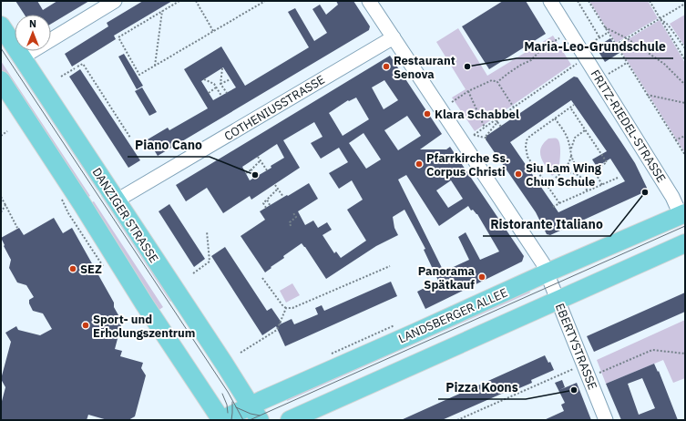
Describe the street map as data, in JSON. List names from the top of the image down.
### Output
{
  "streets": {
    "main road": ["DANZIGER STRASSE", "LANDSBERGER ALLEE"],
    "street": ["COTHENIUSSTRASSE", "FRITZ-RIEDEL-STRASSE", "EBERTYSTRASSE"]
  },
  "crossings": [
    ["COTHENIUSSTRASSE", "DANZIGER STRASSE"],
    ["COTHENIUSSTRASSE", "EBERTYSTRASSE"],
    ["FRITZ-RIEDEL-STRASSE", "LANDSBERGER ALLEE"],
    ["DANZIGER STRASSE", "LANDSBERGER ALLEE"],
    ["LANDSBERGER ALLEE", "EBERTYSTRASSE"]
  ],
  "places": [
    "Restaurant Senova",
    "Maria-Leo-Grundschule",
    "Klara Schabbel",
    "Pfarrkirche Ss. Corpus Christi",
    "Siu Lam Wing Chun Schule",
    "Piano Cano",
    "Ristorante Italiano",
    "SEZ",
    "Panorama Spätkauf",
    "Sport- und Erholungszentrum",
    "Pizza Koons"
  ],
  "north": "top"
}
